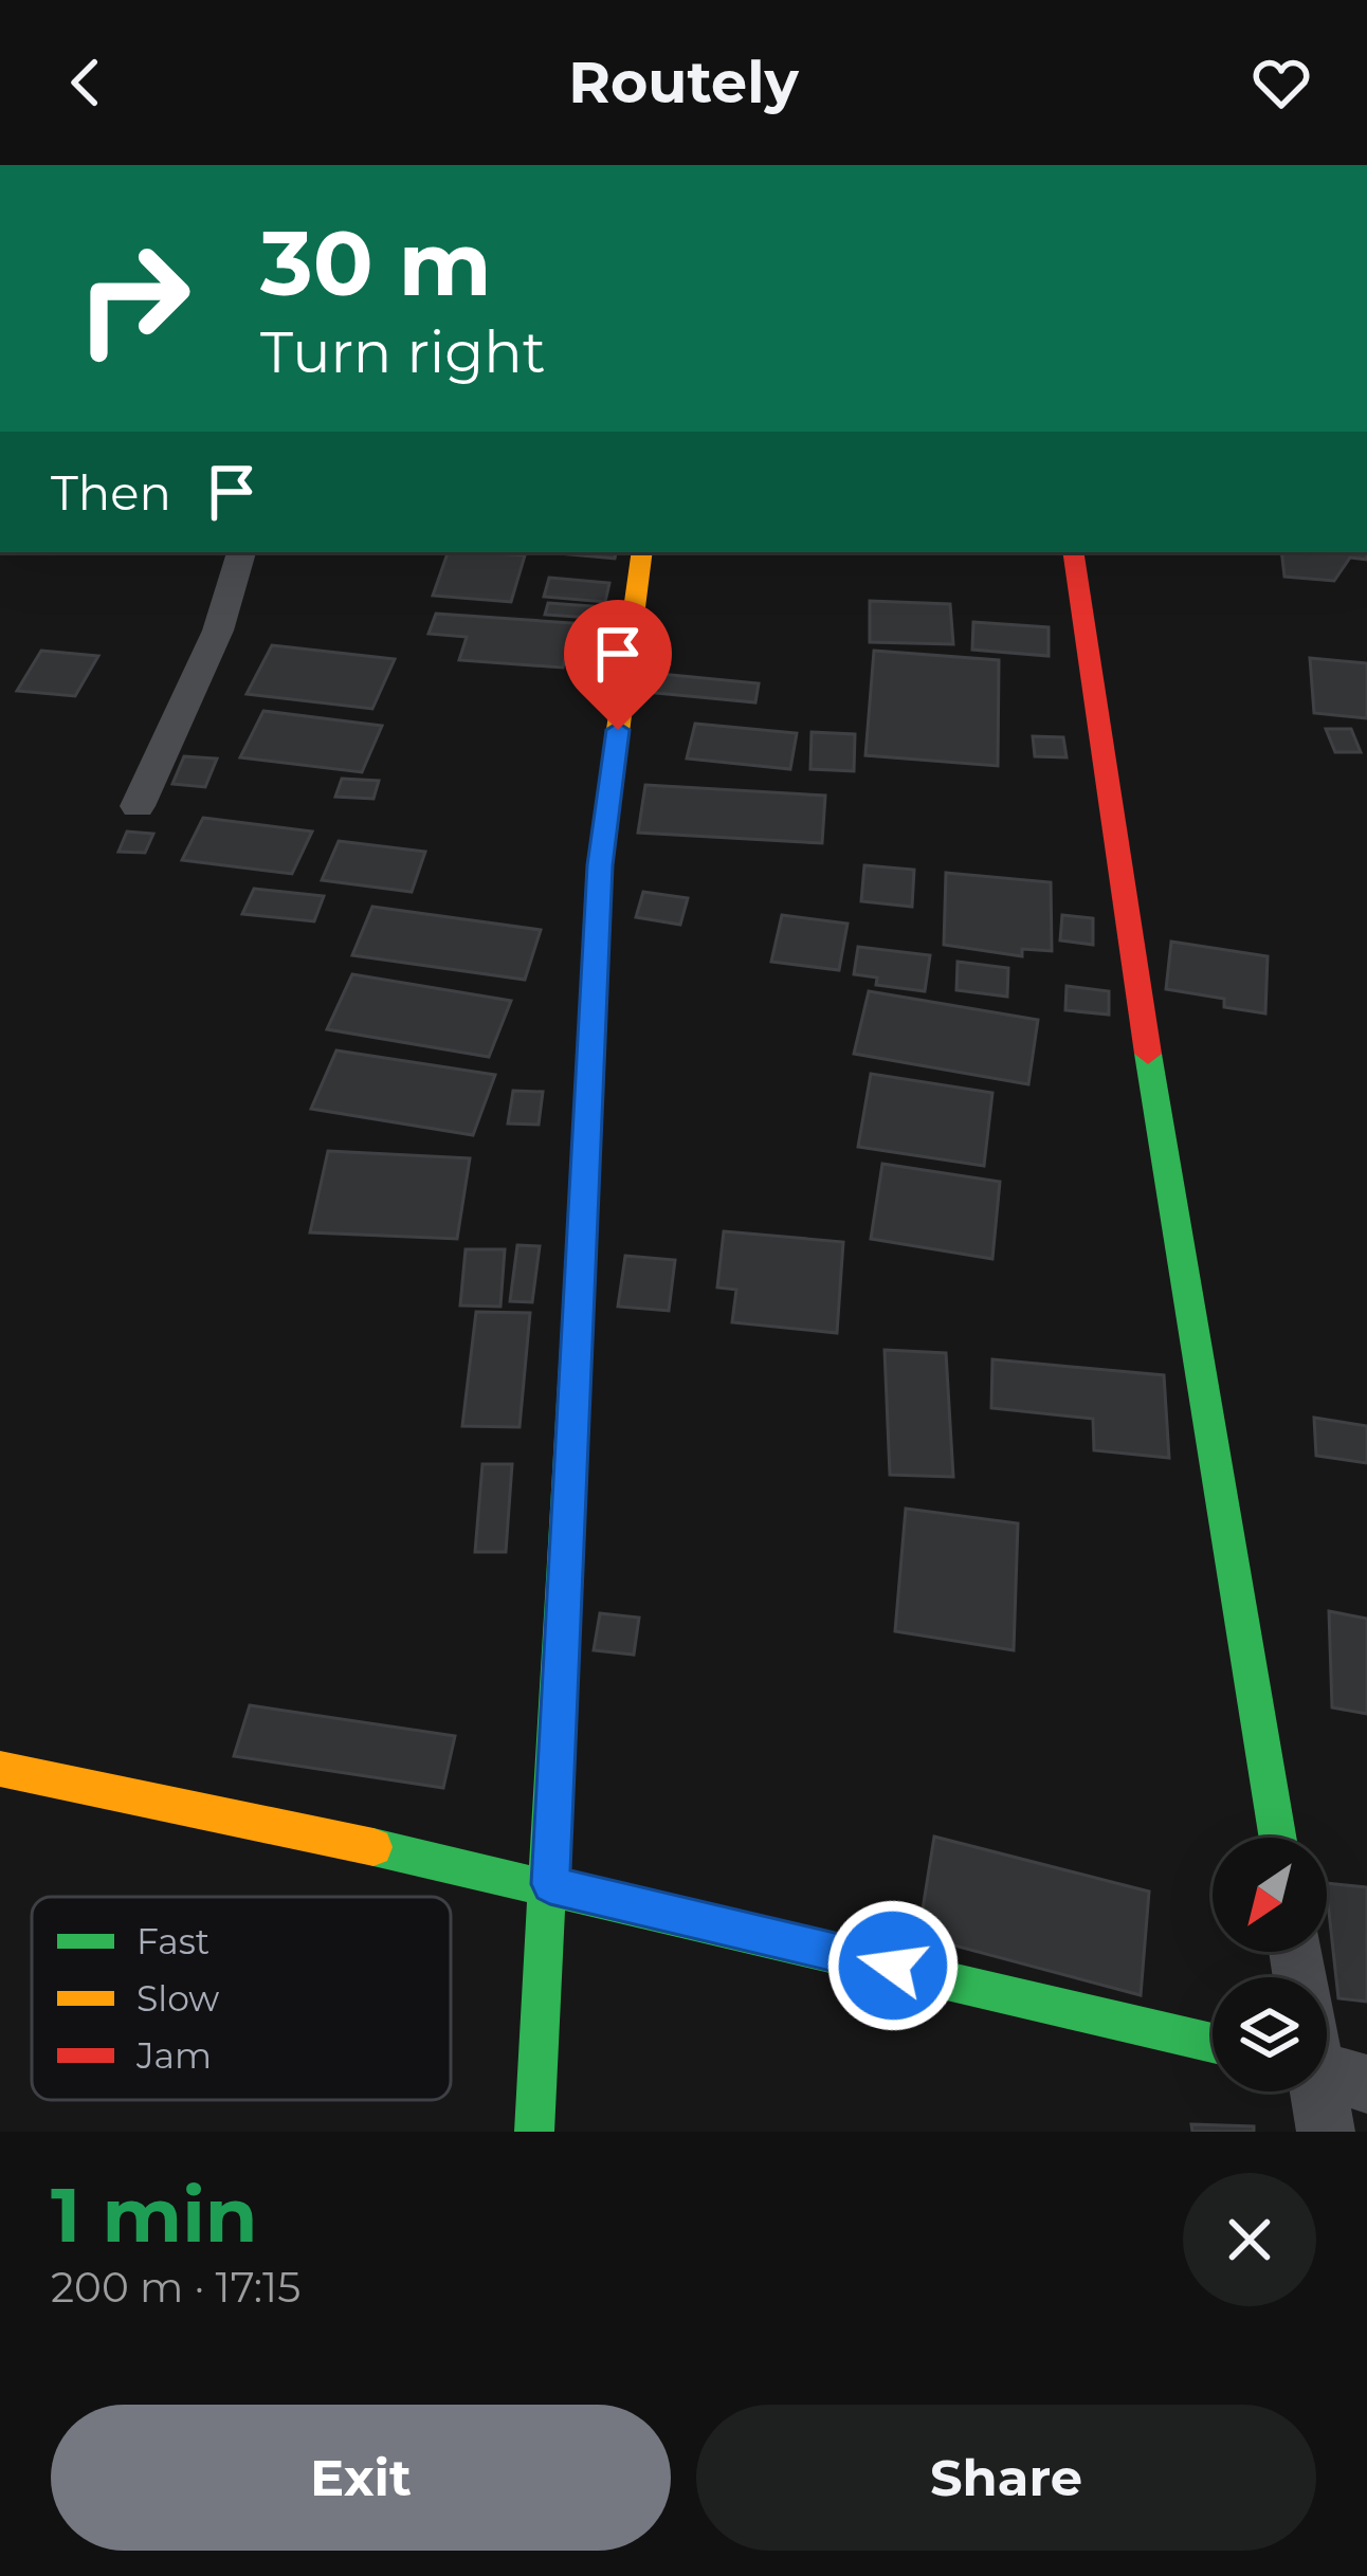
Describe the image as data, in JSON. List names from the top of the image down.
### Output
{
  "legend": ["Fast", "Slow", "Jam"],
  "north": "bottom left",
  "page": {
    "header": "Routely",
    "turn": ["30 m", "Turn right"],
    "then": "Then",
    "heading": ["1 min", "200 m · 17:15"],
    "buttons": ["Exit", "Share"]
  }
}
